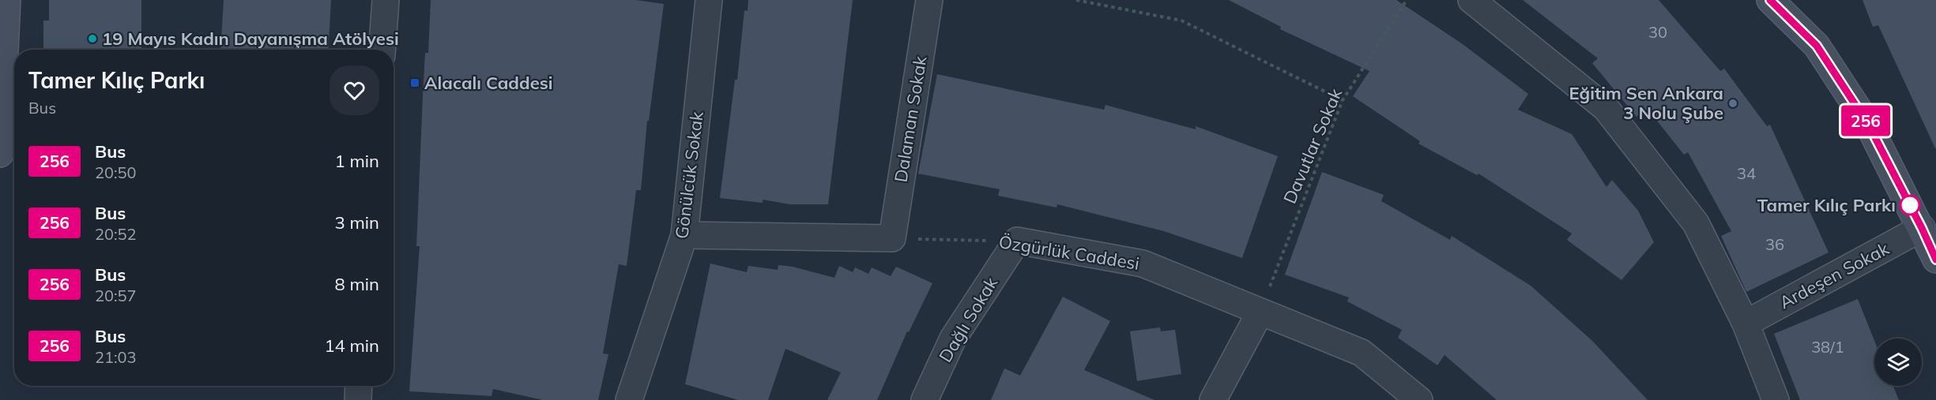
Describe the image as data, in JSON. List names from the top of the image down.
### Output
{
  "streets": {
    "street": [
      "Dalaman Sokak",
      "Gönülcük Sokak",
      "Özgürlük Caddesi",
      "Ardeşen Sokak",
      "Dağlı Sokak"
    ],
    "path": ["Davutlar Sokak"]
  },
  "crossings": [
    ["Dalaman Sokak", "Özgürlük Caddesi"],
    ["Davutlar Sokak", "Özgürlük Caddesi"],
    ["Özgürlük Caddesi", "Dağlı Sokak"]
  ],
  "places": {
    "other": ["19 Mayıs Kadın Dayanışma Atölyesi", "Eğitim Sen Ankara 3 Nolu Şube", "Tamer Kılıç Parkı"],
    "transit": ["Alacalı Caddesi"]
  },
  "lines": ["bus line 256"],
  "house_numbers": [
    "30",
    "34",
    "36",
    "38/1"
  ],
  "page": {
    "on_map": "256",
    "heading": ["Tamer Kılıç Parkı", "Bus"],
    "list": [
      {
        "mark": "256",
        "name": "Bus",
        "note": "20:50",
        "value": "1 min"
      },
      {
        "mark": "256",
        "name": "Bus",
        "note": "20:52",
        "value": "3 min"
      },
      {
        "mark": "256",
        "name": "Bus",
        "note": "20:57",
        "value": "8 min"
      },
      {
        "mark": "256",
        "name": "Bus",
        "note": "21:03",
        "value": "14 min"
      }
    ]
  }
}
